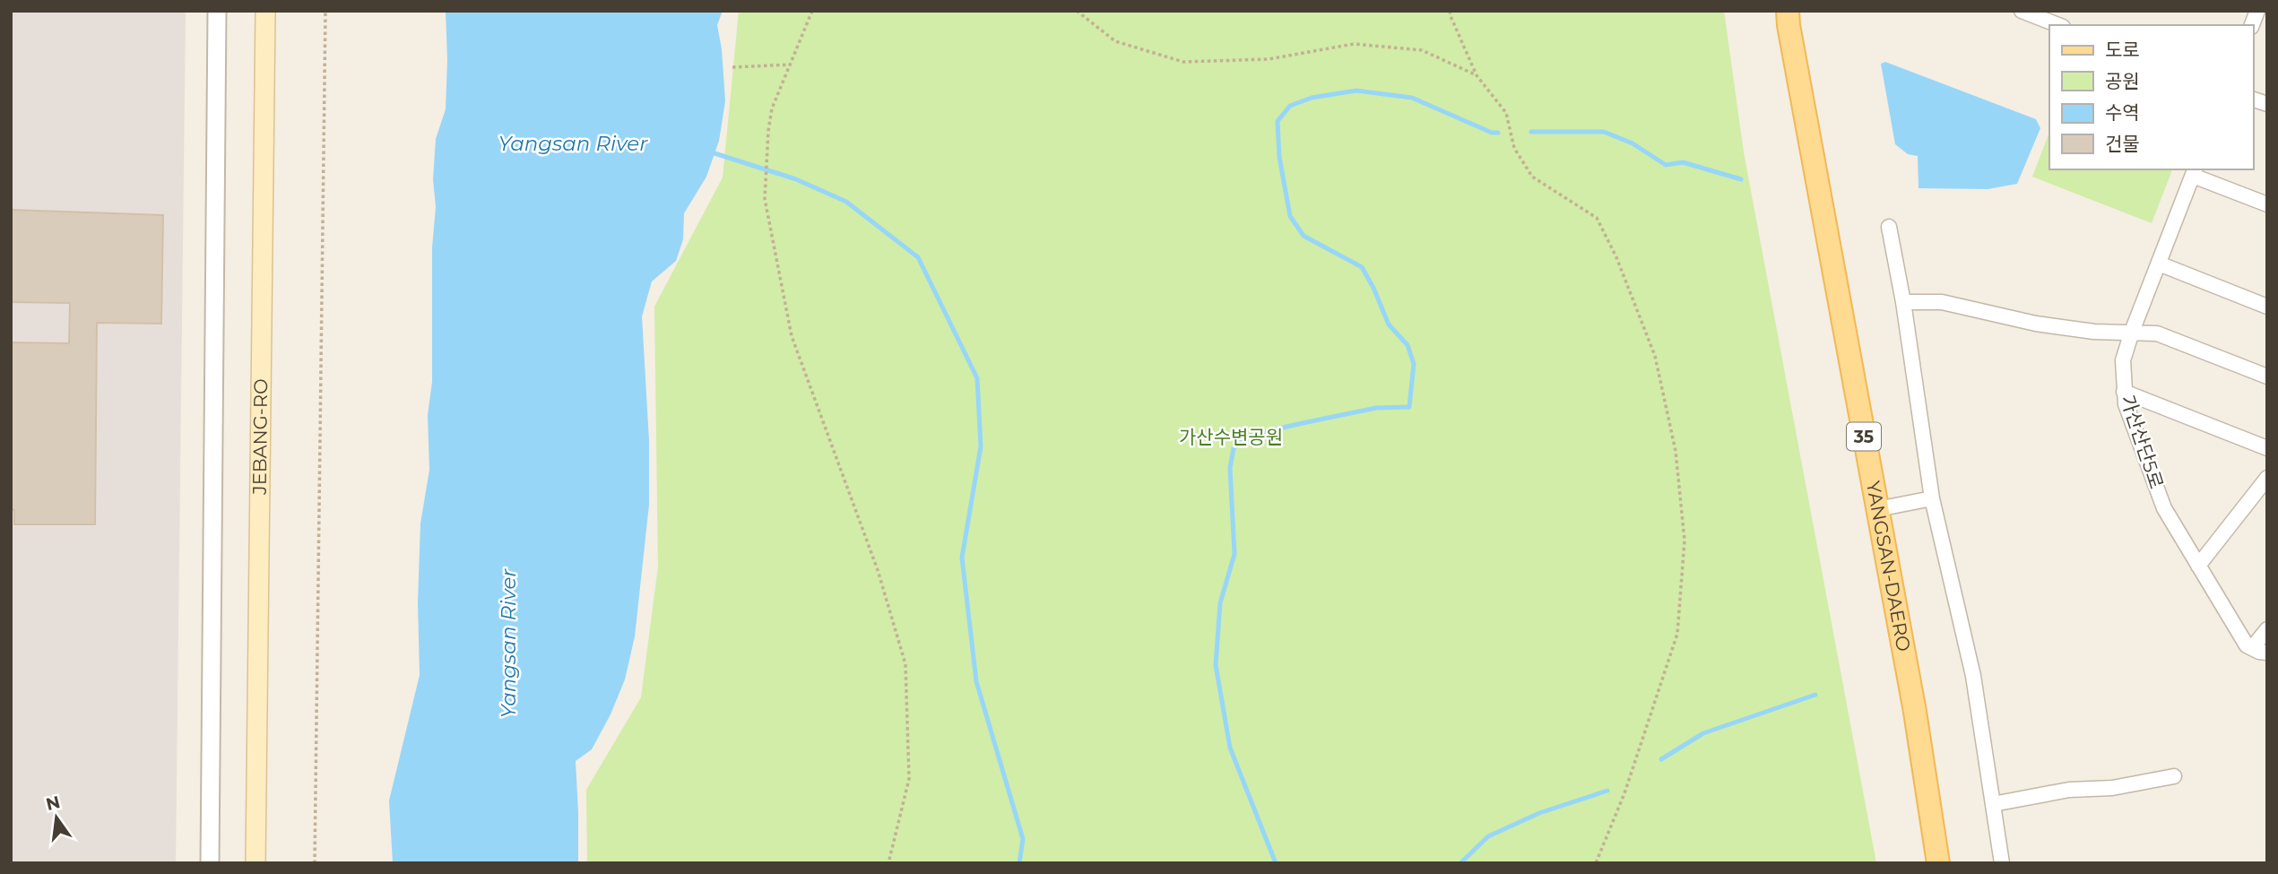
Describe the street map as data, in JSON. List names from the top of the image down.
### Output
{
  "streets": {
    "main road": ["35", "JEBANG-RO", "YANGSAN-DAERO"],
    "street": ["가산산단5로"]
  },
  "water": ["Yangsan River"],
  "parks": ["가산수변공원"],
  "legend": [
    "도로",
    "공원",
    "수역",
    "건물"
  ],
  "north": "top"
}
